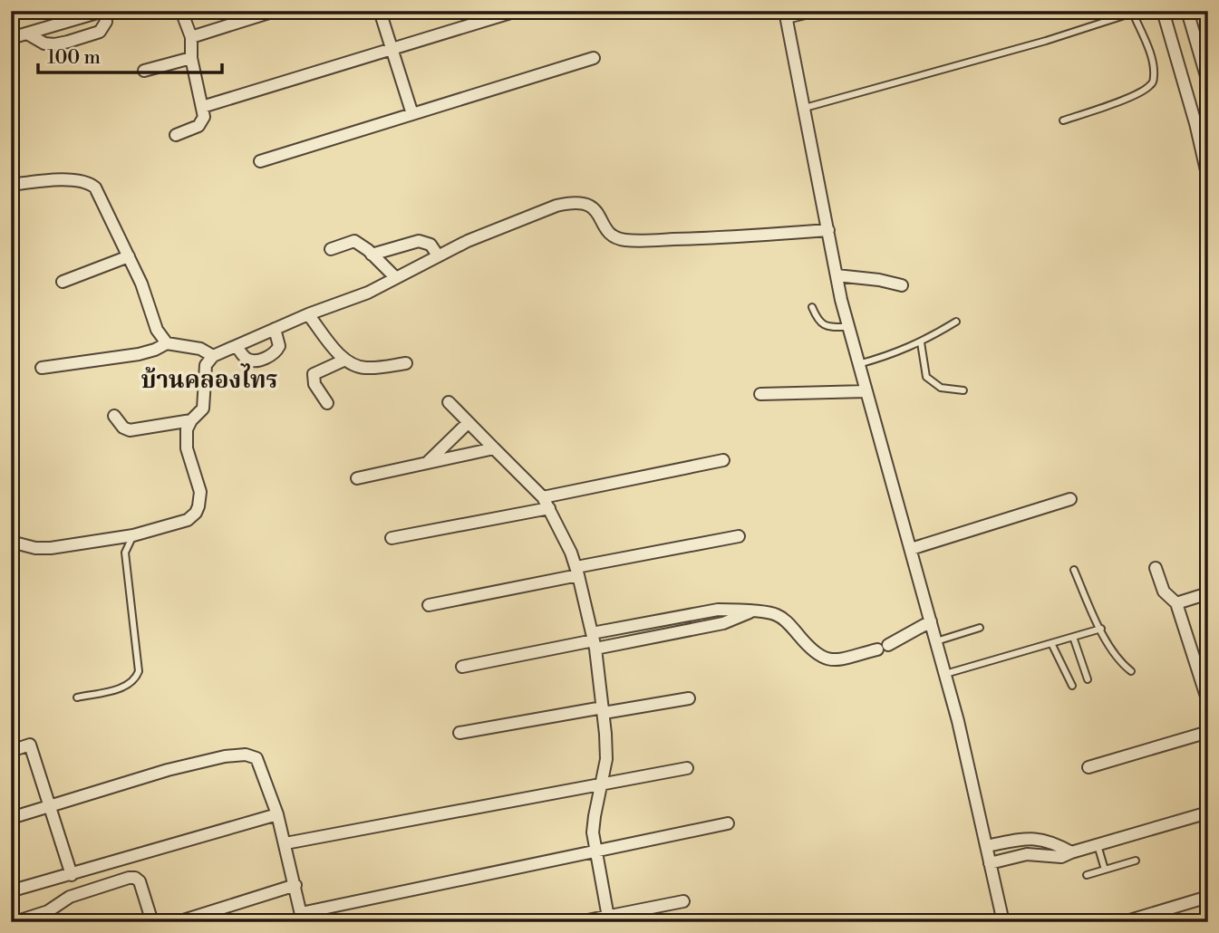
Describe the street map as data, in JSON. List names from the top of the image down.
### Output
{
  "districts": ["บ้านคลองไทร"],
  "scale_bar": "100 m"
}
